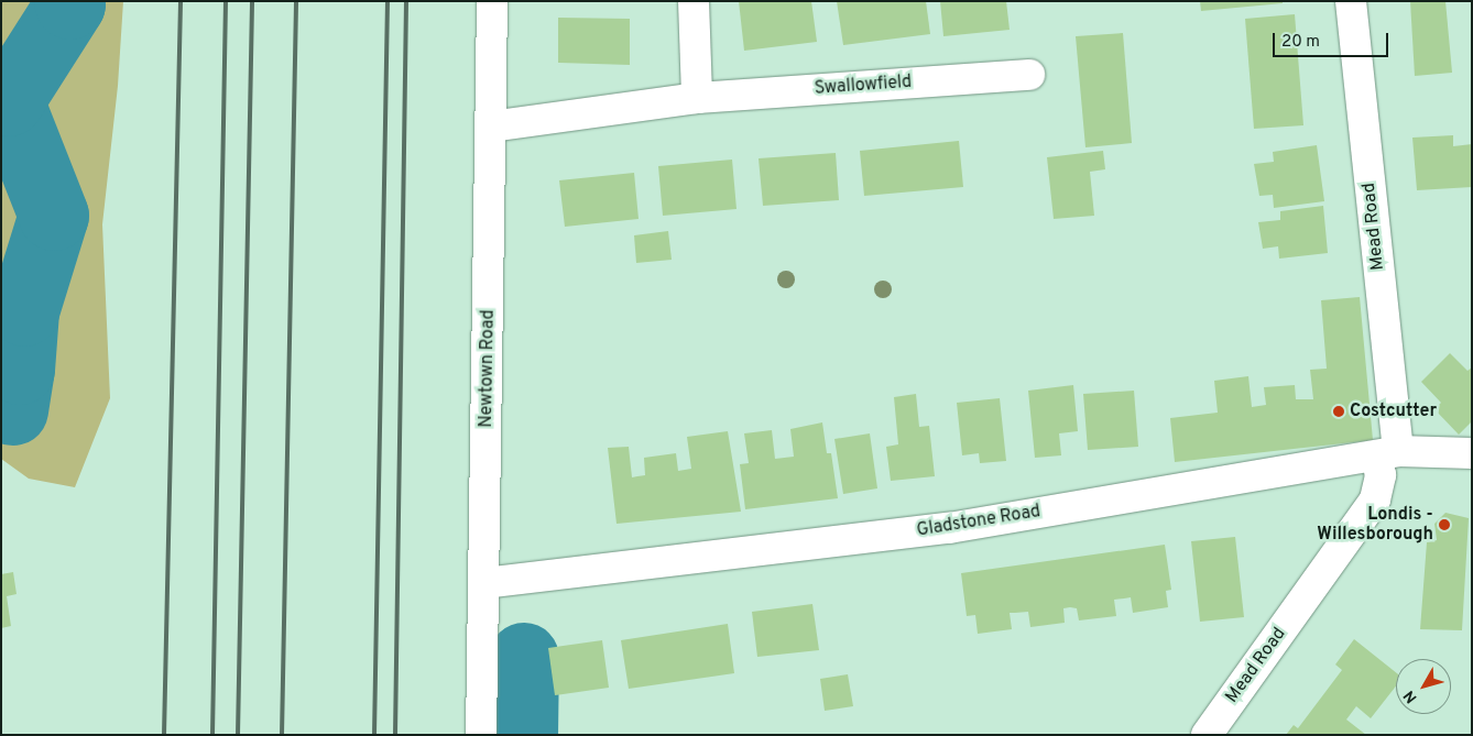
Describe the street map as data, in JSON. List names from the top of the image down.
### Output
{
  "streets": {
    "street": [
      "Swallowfield",
      "Mead Road",
      "Newtown Road",
      "Gladstone Road"
    ]
  },
  "crossings": [
    ["Swallowfield", "Newtown Road"],
    ["Mead Road", "Gladstone Road"],
    ["Newtown Road", "Gladstone Road"]
  ],
  "places": ["Costcutter", "Londis - Willesborough"],
  "scale_bar": "20 m",
  "north": "bottom left"
}
